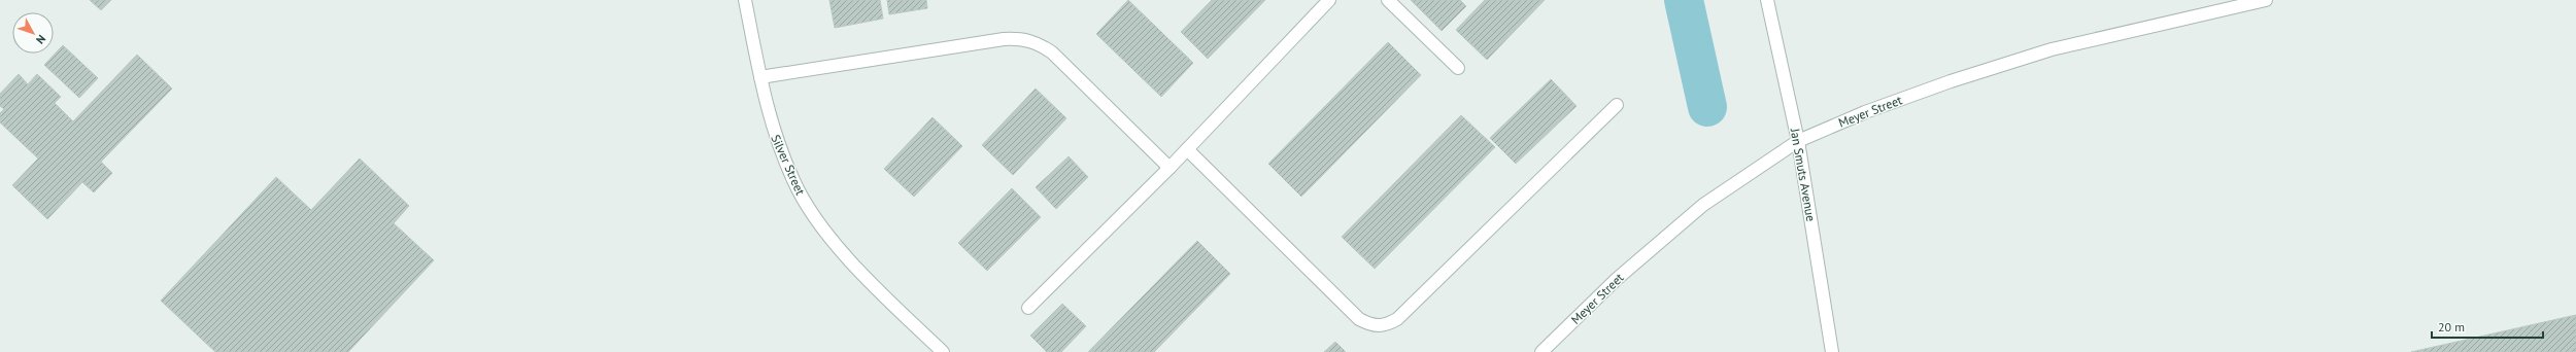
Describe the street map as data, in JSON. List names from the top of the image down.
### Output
{
  "streets": {
    "street": ["Meyer Street", "Silver Street", "Jan Smuts Avenue"]
  },
  "crossings": [
    ["Meyer Street", "Jan Smuts Avenue"]
  ],
  "scale_bar": "20 m",
  "north": "bottom right"
}
